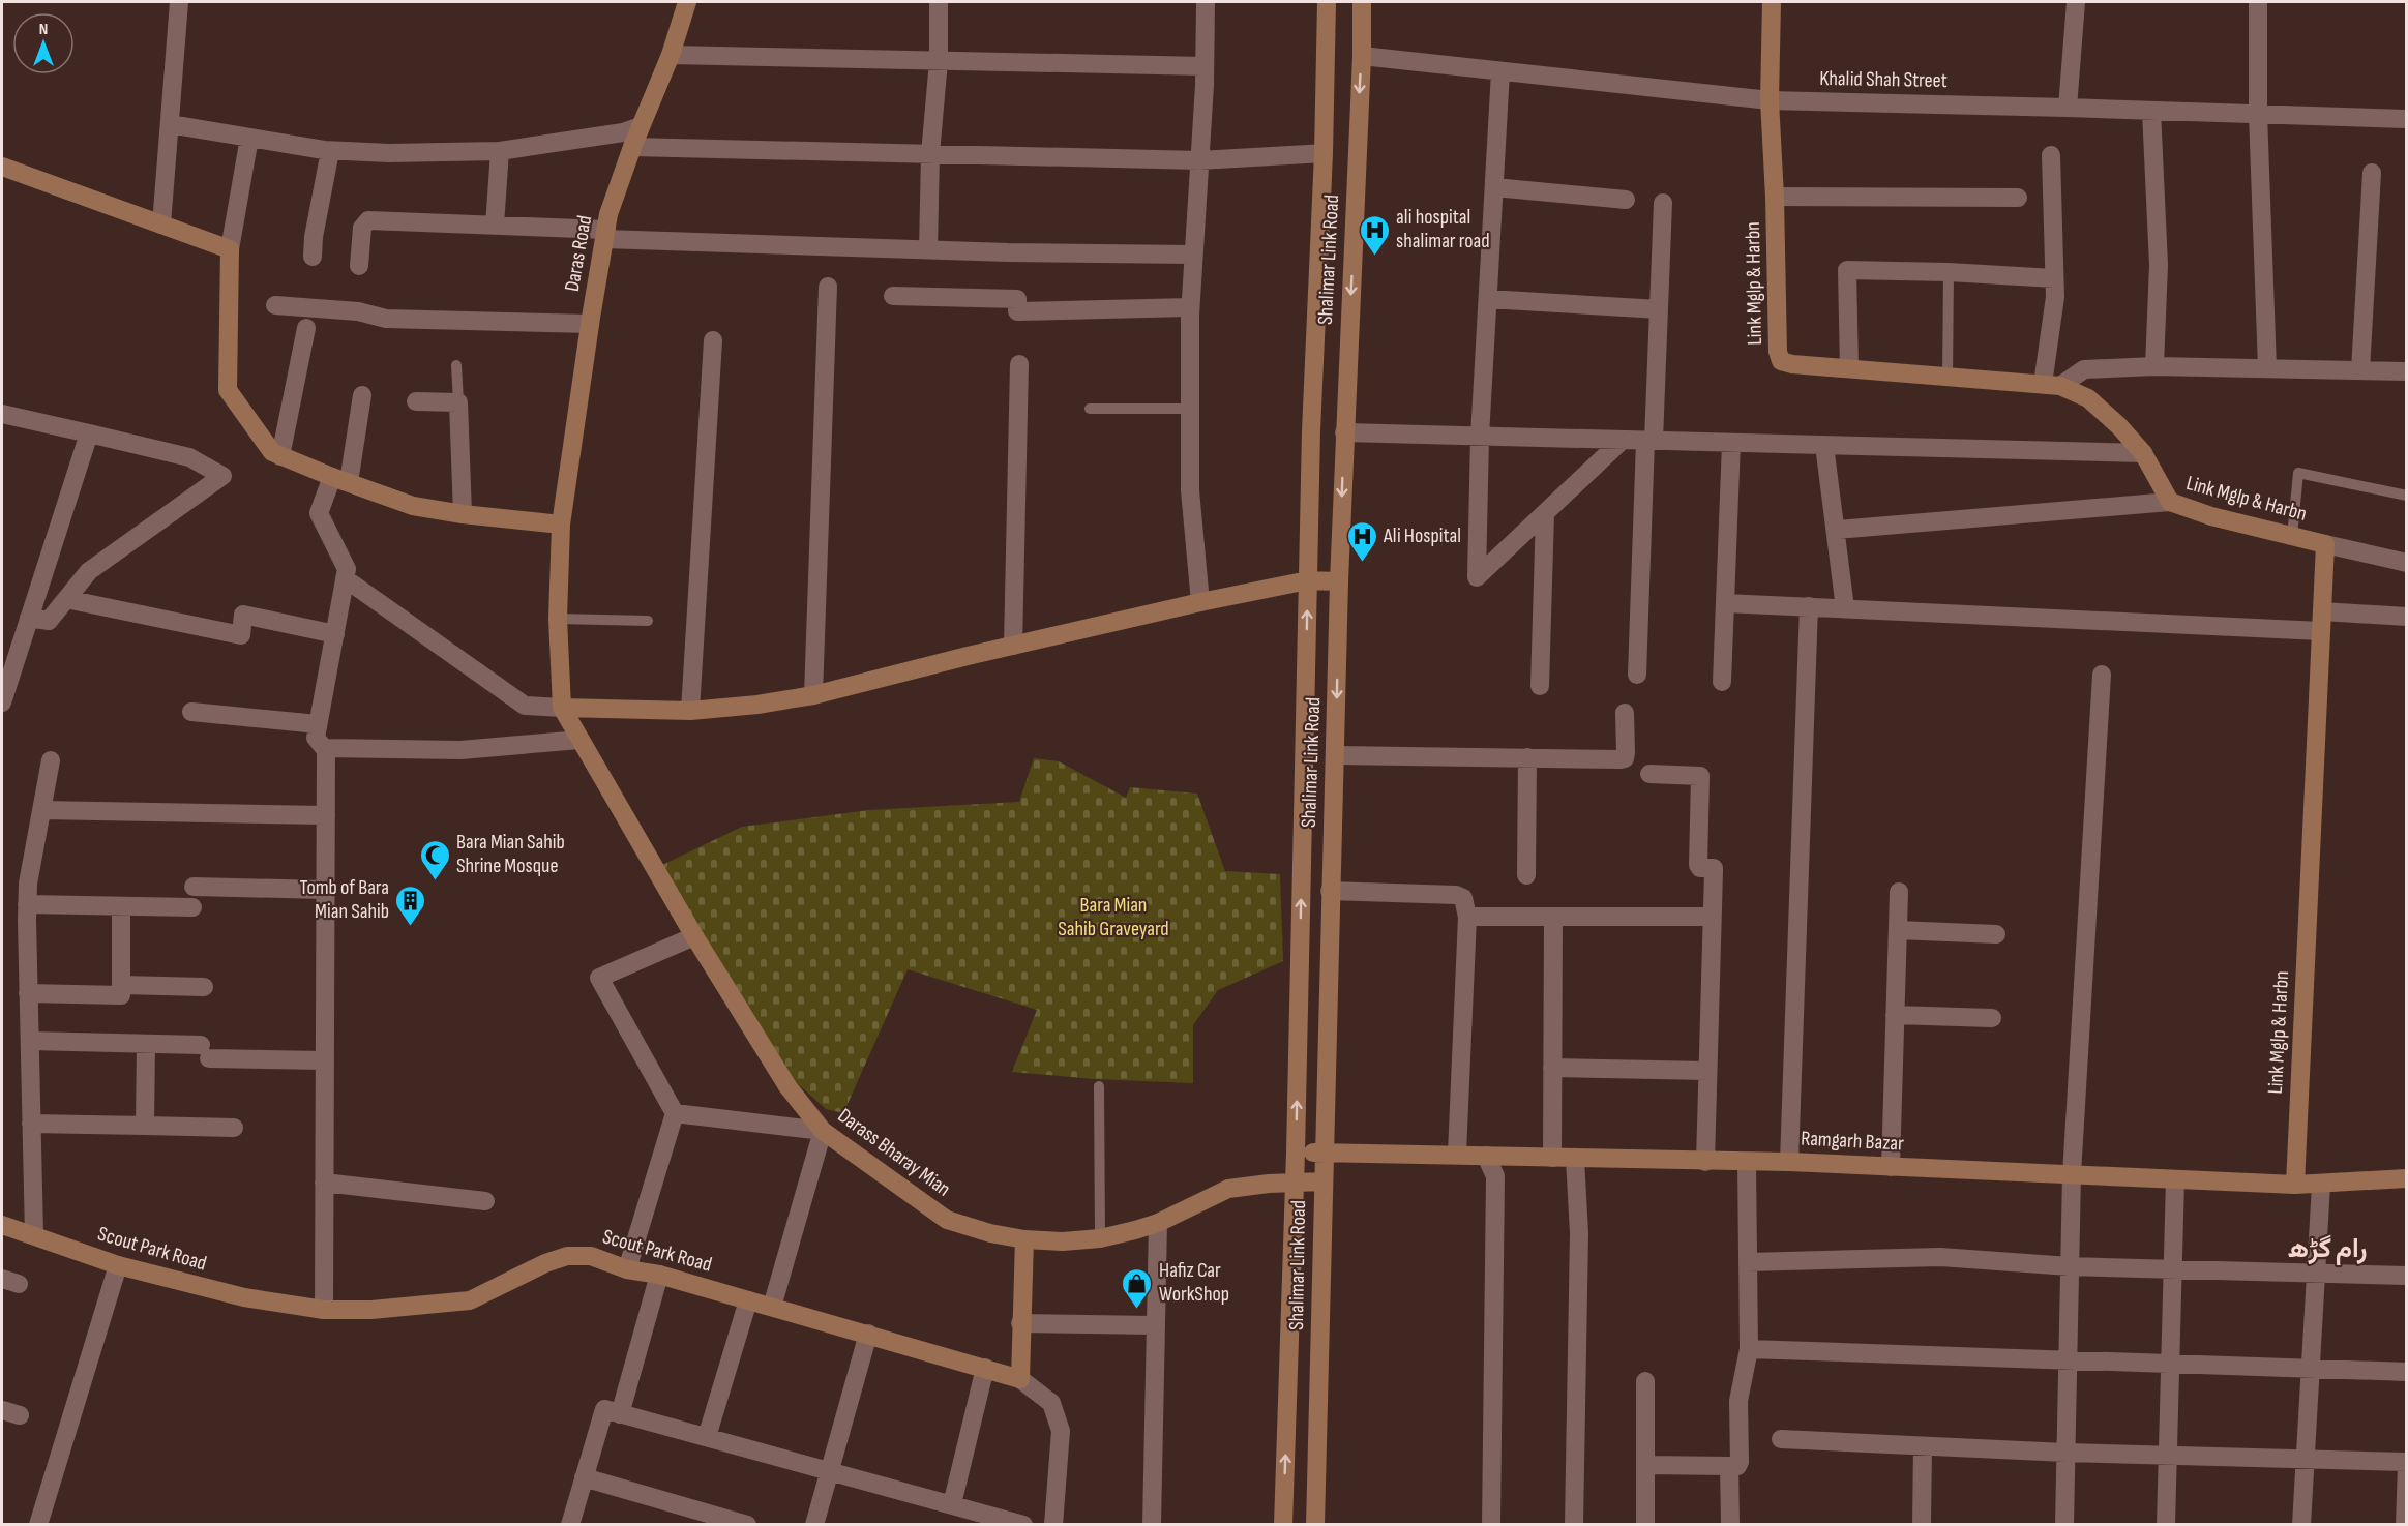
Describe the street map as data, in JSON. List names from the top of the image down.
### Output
{
  "streets": {
    "street": [
      "Khalid Shah Street",
      "Daras Road",
      "Shalimar Link Road",
      "Link Mglp & Harbn",
      "Ramgarh Bazar",
      "Darass Bharay Mian",
      "Scout Park Road"
    ]
  },
  "crossings": [
    ["Khalid Shah Street", "Shalimar Link Road"],
    ["Khalid Shah Street", "Link Mglp & Harbn"],
    ["Daras Road", "Darass Bharay Mian"],
    ["Shalimar Link Road", "Ramgarh Bazar"],
    ["Shalimar Link Road", "Darass Bharay Mian"],
    ["Link Mglp & Harbn", "Ramgarh Bazar"]
  ],
  "districts": ["رام گڑھ"],
  "parks": ["Bara Mian Sahib Graveyard"],
  "places": {
    "hospital": ["ali hospital shalimar road", "Ali Hospital"],
    "mosque": ["Bara Mian Sahib Shrine Mosque"],
    "building": ["Tomb of Bara Mian Sahib"],
    "shop": ["Hafiz Car WorkShop"]
  },
  "north": "top"
}
